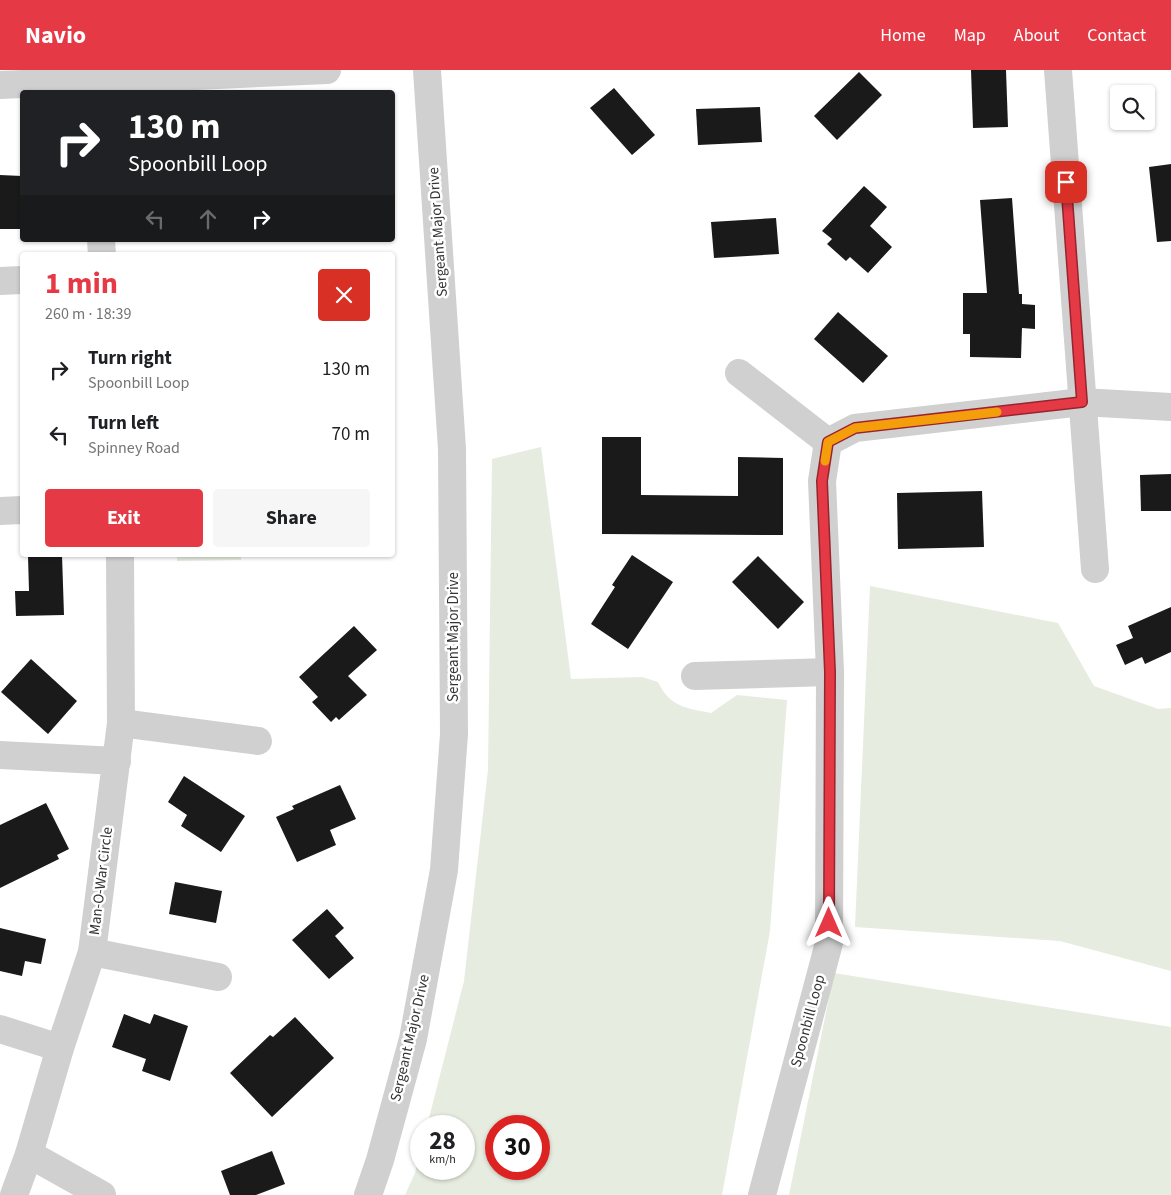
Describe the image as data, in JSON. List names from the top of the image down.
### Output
{
  "streets": {
    "street": ["Sergeant Major Drive", "Man-O-War Circle", "Spoonbill Loop"]
  },
  "page": {
    "header": "Navio",
    "nav": [
      "Home",
      "Map",
      "About",
      "Contact"
    ],
    "turn": ["130 m", "Spoonbill Loop"],
    "heading": ["1 min", "260 m · 18:39"],
    "list": [
      {
        "name": "Turn right",
        "note": "Spoonbill Loop",
        "value": "130 m"
      },
      {
        "name": "Turn left",
        "note": "Spinney Road",
        "value": "70 m"
      }
    ],
    "buttons": ["Exit", "Share"],
    "speed": "28 km/h",
    "limit": "30"
  }
}
